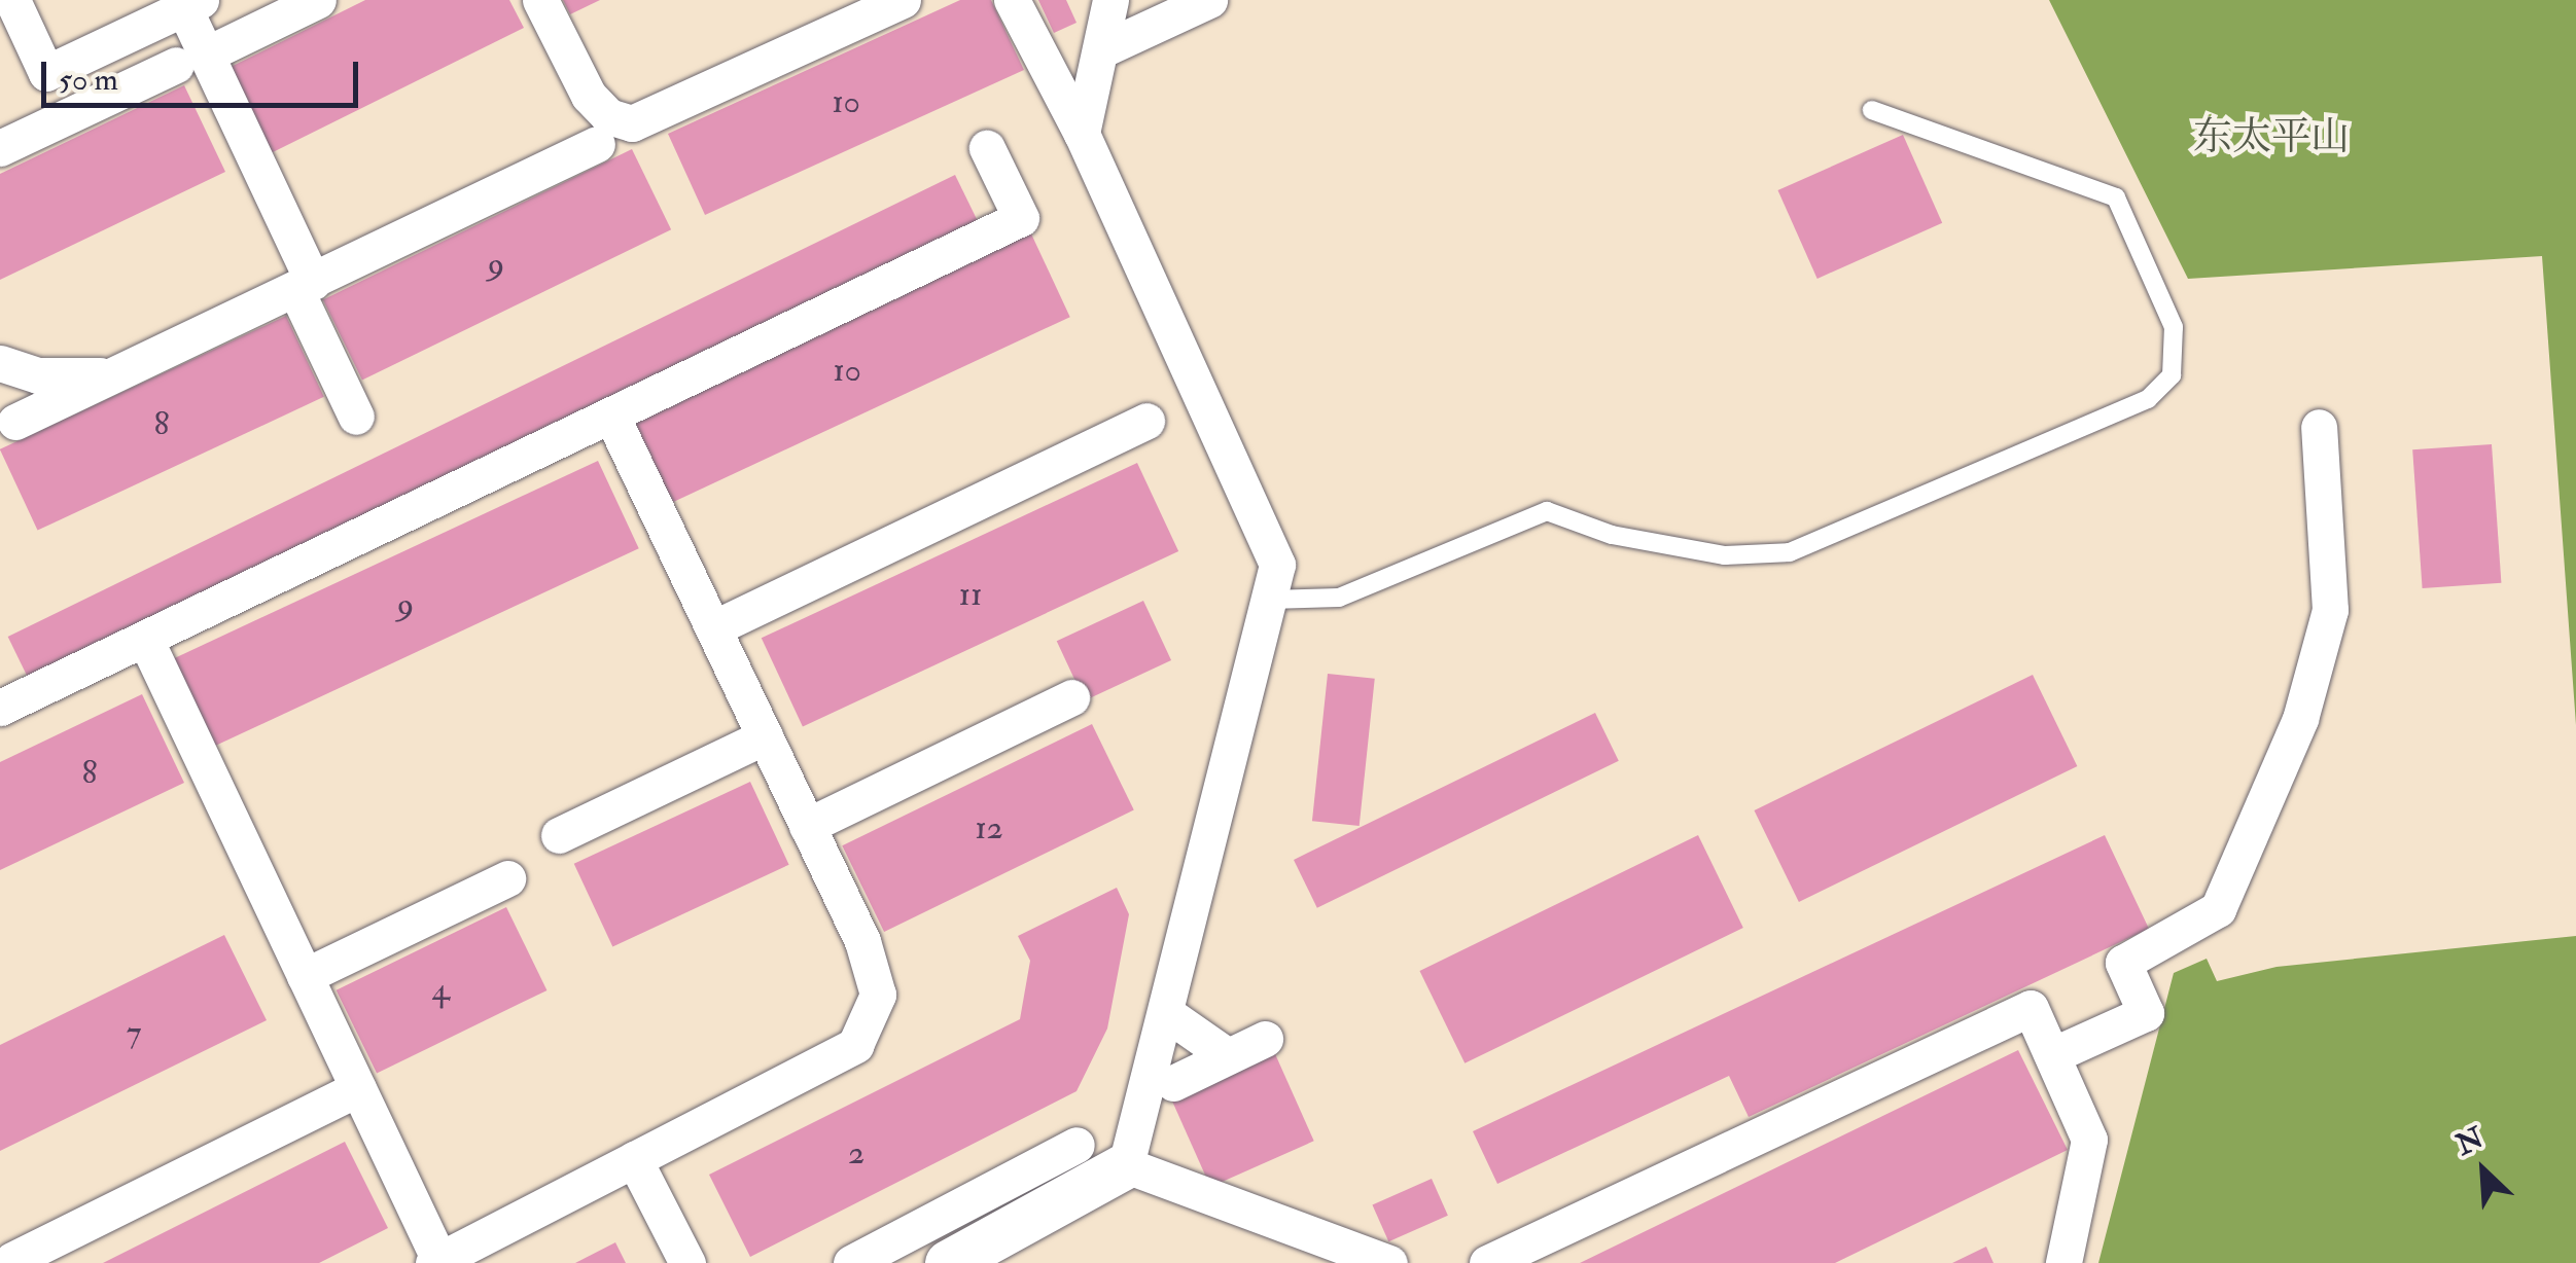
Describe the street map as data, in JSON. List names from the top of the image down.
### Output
{
  "parks": ["东太平山"],
  "house_numbers": [
    "10",
    "9",
    "10",
    "8",
    "11",
    "9",
    "8",
    "12",
    "4",
    "7",
    "2"
  ],
  "scale_bar": "50 m",
  "north": "top left"
}
